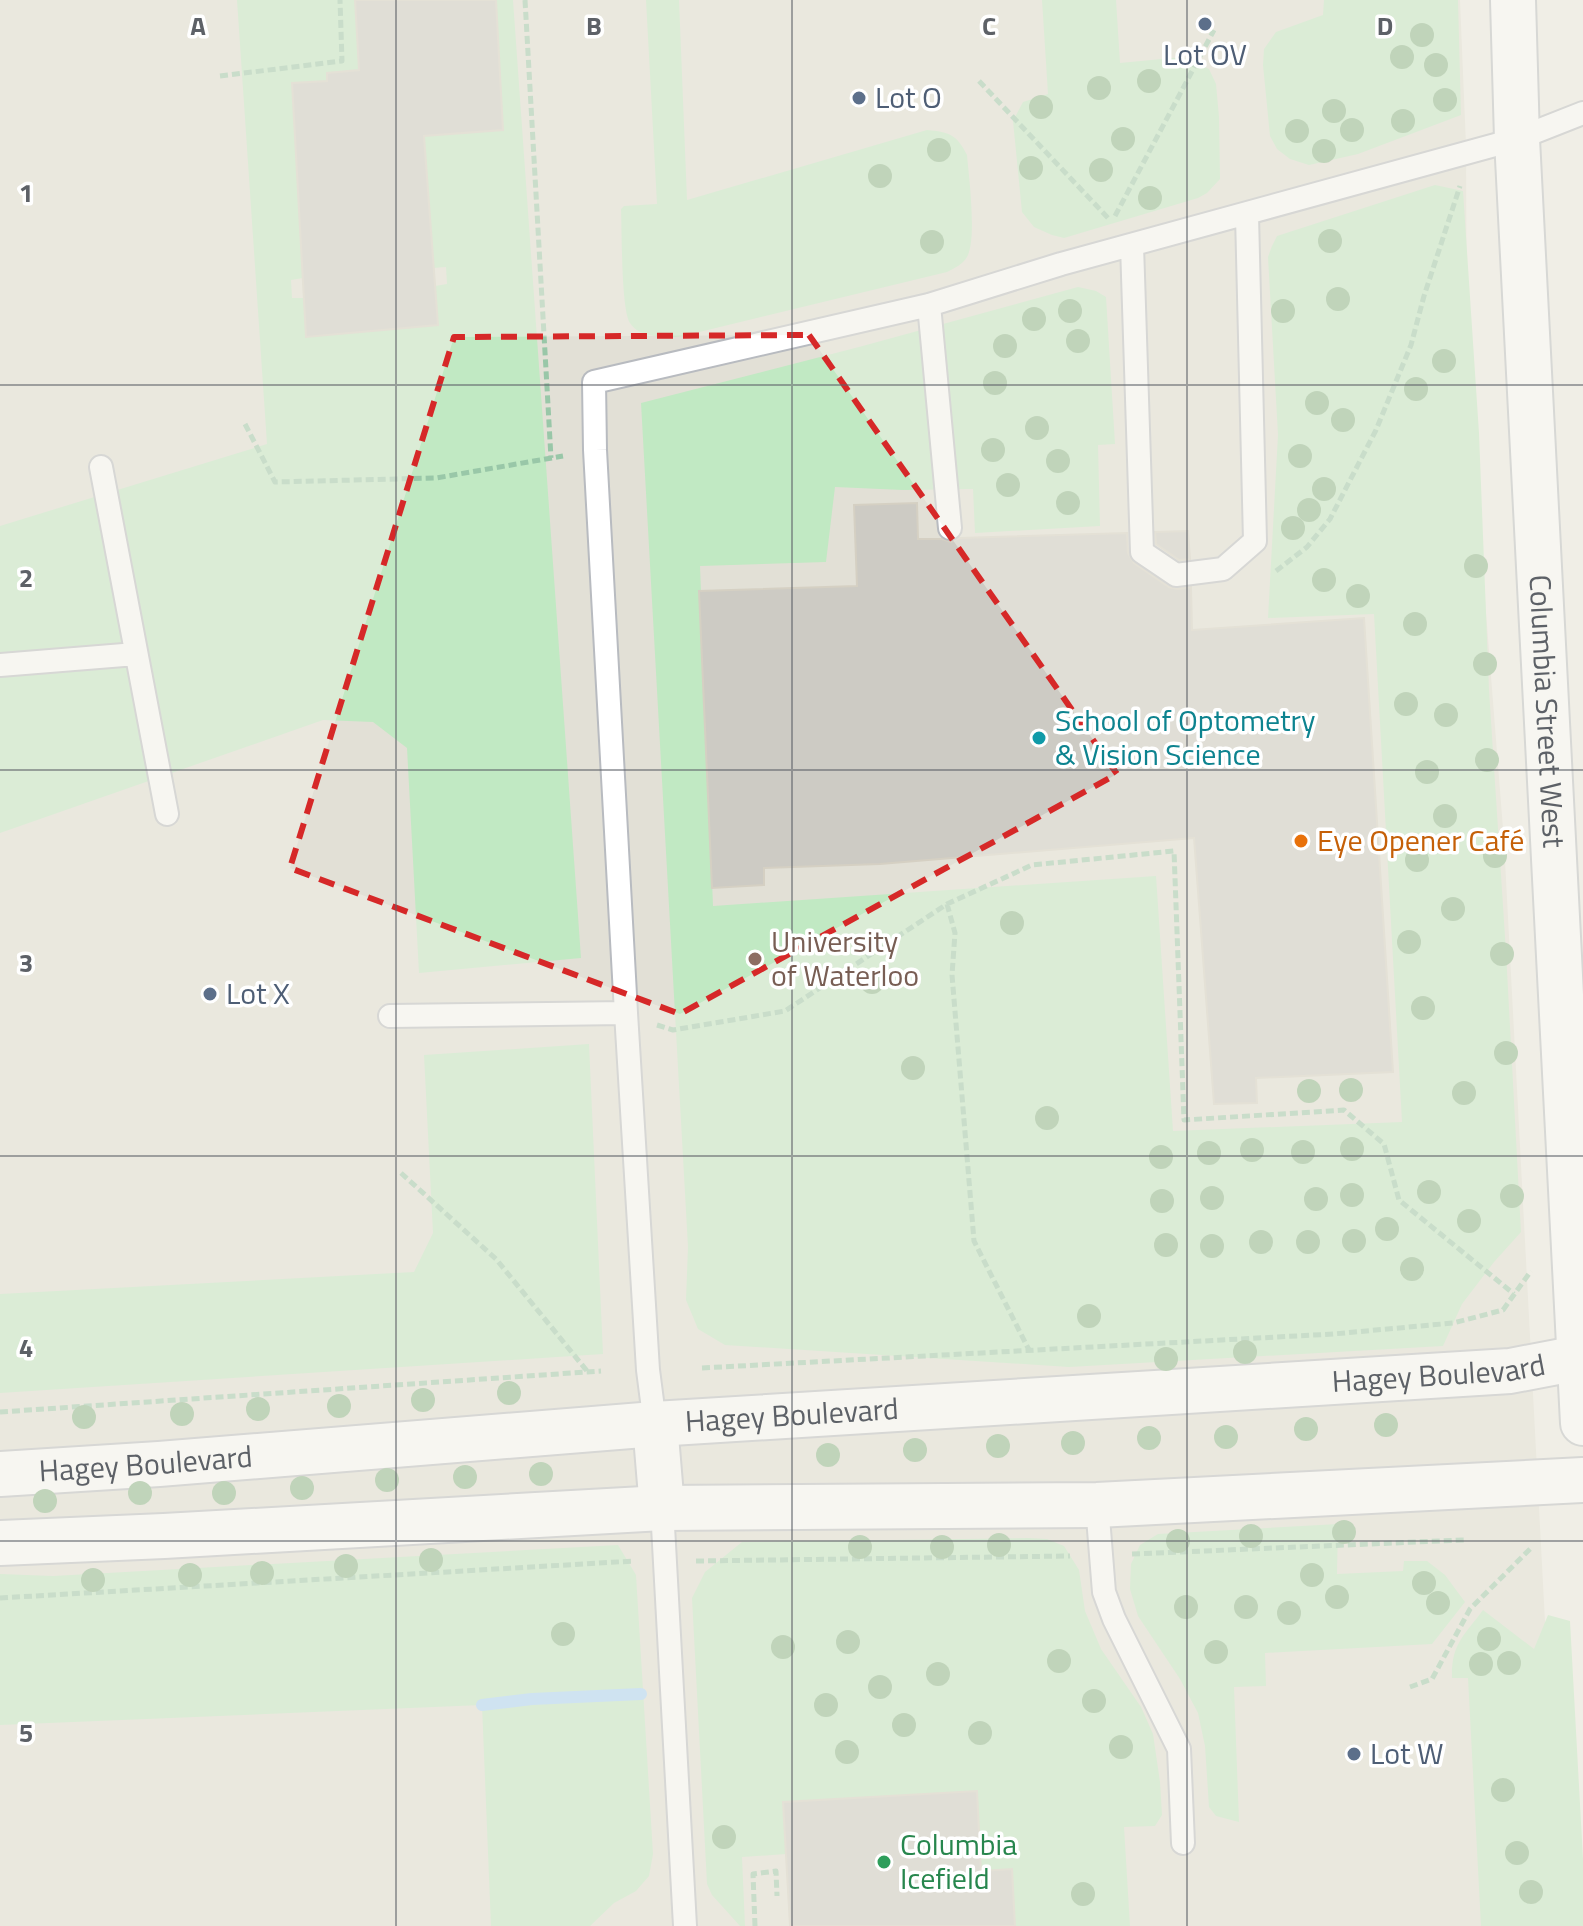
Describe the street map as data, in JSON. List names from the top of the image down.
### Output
{
  "streets": {
    "street": ["Columbia Street West", "Hagey Boulevard"]
  },
  "crossings": [
    ["Columbia Street West", "Hagey Boulevard"]
  ],
  "places": [
    "Lot OV",
    "Lot O",
    "School of Optometry & Vision Science",
    "Eye Opener Café",
    "University of Waterloo",
    "Lot X",
    "Lot W",
    "Columbia Icefield"
  ],
  "grid": {
    "columns": [
      "A",
      "B",
      "C",
      "D"
    ],
    "rows": [
      "1",
      "2",
      "3",
      "4",
      "5"
    ]
  }
}
